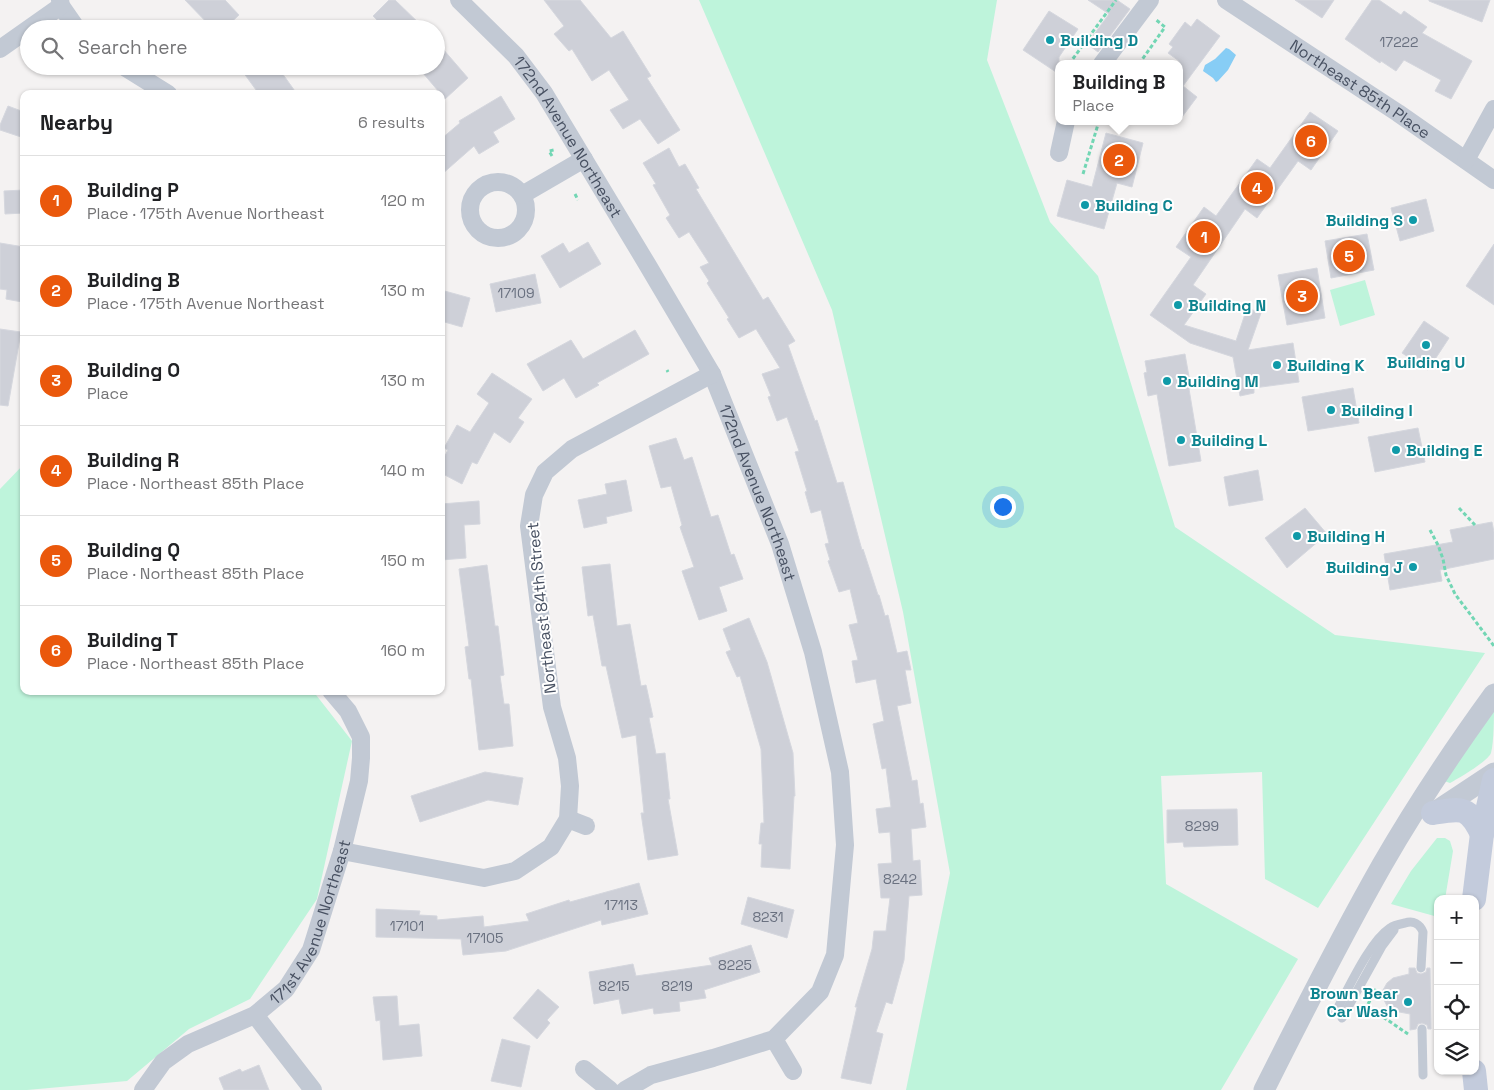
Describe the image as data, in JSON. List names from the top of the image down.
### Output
{
  "streets": {
    "street": [
      "Northeast 85th Place",
      "172nd Avenue Northeast",
      "Northeast 84th Street",
      "171st Avenue Northeast"
    ]
  },
  "crossings": [
    ["172nd Avenue Northeast", "Northeast 84th Street"]
  ],
  "places": [
    "Building D",
    "Building C",
    "Building S",
    "Building N",
    "Building U",
    "Building K",
    "Building M",
    "Building I",
    "Building L",
    "Building E",
    "Building H",
    "Building J",
    "Brown Bear Car Wash"
  ],
  "house_numbers": [
    "17222",
    "17109",
    "8299",
    "8242",
    "17113",
    "8231",
    "17101",
    "17105",
    "8225",
    "8215",
    "8219"
  ],
  "page": {
    "search": "Search here",
    "popup": ["Building B", "Place"],
    "heading": ["Nearby", "6 results"],
    "pins": [
      "6",
      "2",
      "4",
      "1",
      "5",
      "3"
    ],
    "list": [
      {
        "mark": "1",
        "name": "Building P",
        "note": "Place · 175th Avenue Northeast",
        "value": "120 m"
      },
      {
        "mark": "2",
        "name": "Building B",
        "note": "Place · 175th Avenue Northeast",
        "value": "130 m"
      },
      {
        "mark": "3",
        "name": "Building O",
        "note": "Place",
        "value": "130 m"
      },
      {
        "mark": "4",
        "name": "Building R",
        "note": "Place · Northeast 85th Place",
        "value": "140 m"
      },
      {
        "mark": "5",
        "name": "Building Q",
        "note": "Place · Northeast 85th Place",
        "value": "150 m"
      },
      {
        "mark": "6",
        "name": "Building T",
        "note": "Place · Northeast 85th Place",
        "value": "160 m"
      }
    ],
    "map_buttons": ["+", "−"]
  }
}
